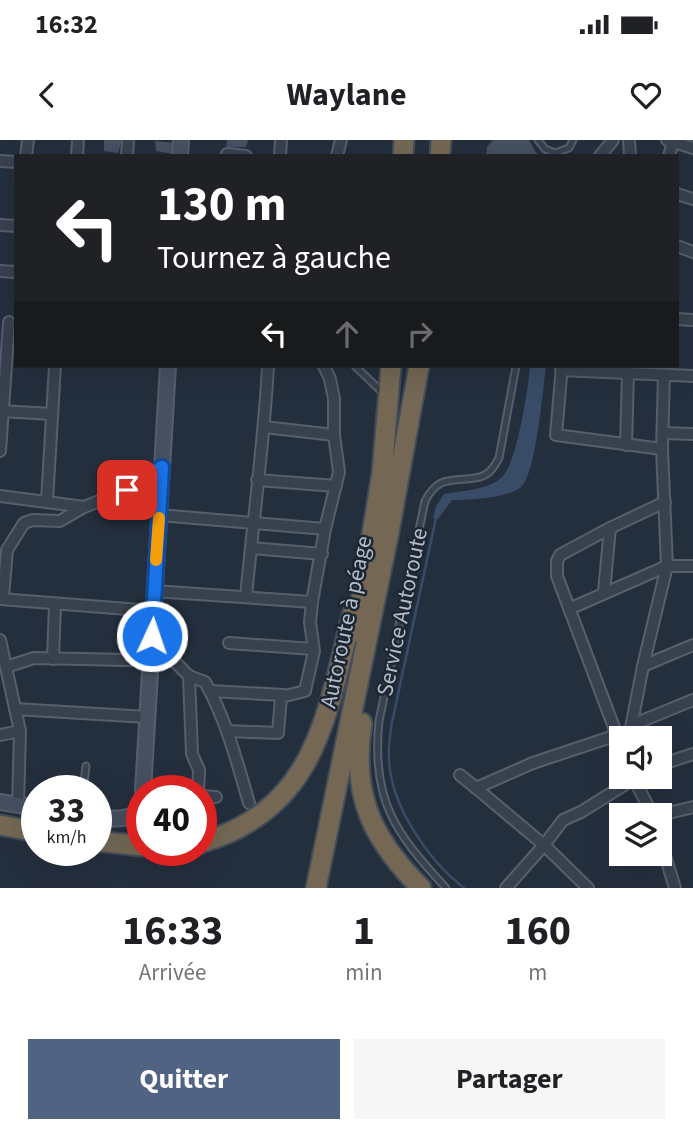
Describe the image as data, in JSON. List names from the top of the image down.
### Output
{
  "streets": {
    "highway": ["Autoroute à péage"],
    "lane": ["Service Autoroute"]
  },
  "page": {
    "status": "16:32",
    "header": "Waylane",
    "turn": ["130 m", "Tournez à gauche"],
    "speed": "33 km/h",
    "limit": "40",
    "eta": [
      "16:33",
      "Arrivée",
      "1",
      "min",
      "160",
      "m"
    ],
    "buttons": ["Quitter", "Partager"]
  }
}
